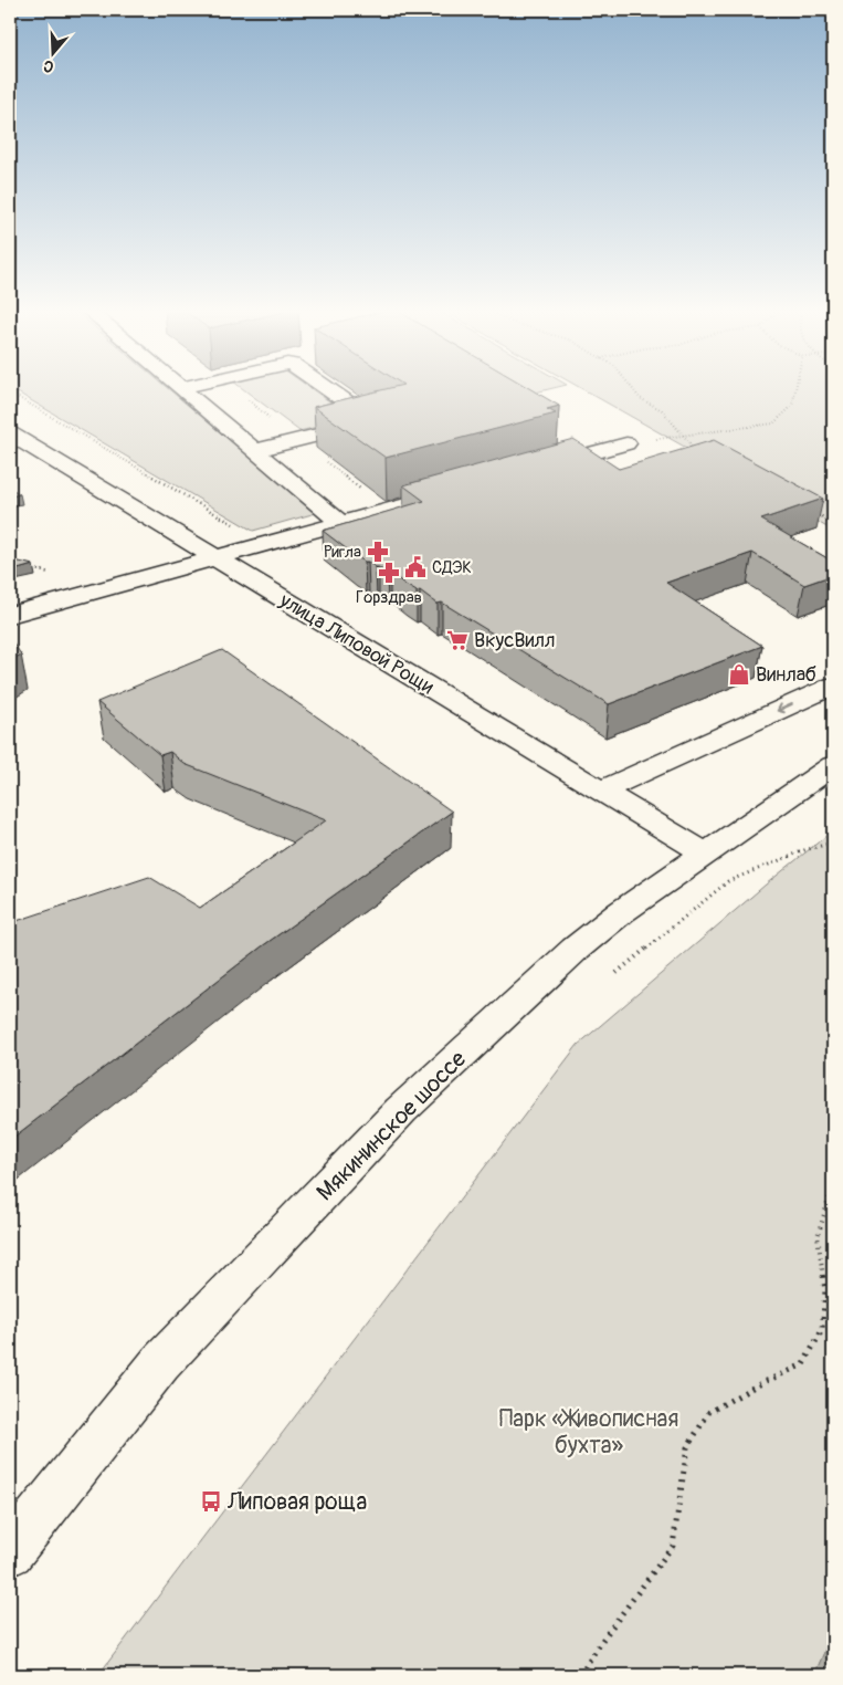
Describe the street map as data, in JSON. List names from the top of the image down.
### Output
{
  "streets": {
    "street": ["улица Липовой Рощи", "Мякининское шоссе"]
  },
  "crossings": [
    ["улица Липовой Рощи", "Мякининское шоссе"]
  ],
  "parks": ["Парк «Живописная бухта»"],
  "places": {
    "pharmacy": ["Ригла", "Горздрав"],
    "public building": ["СДЭК"],
    "supermarket": ["ВкусВилл"],
    "shop": ["Винлаб"],
    "bus stop": ["Липовая роща"]
  },
  "north": "bottom"
}
